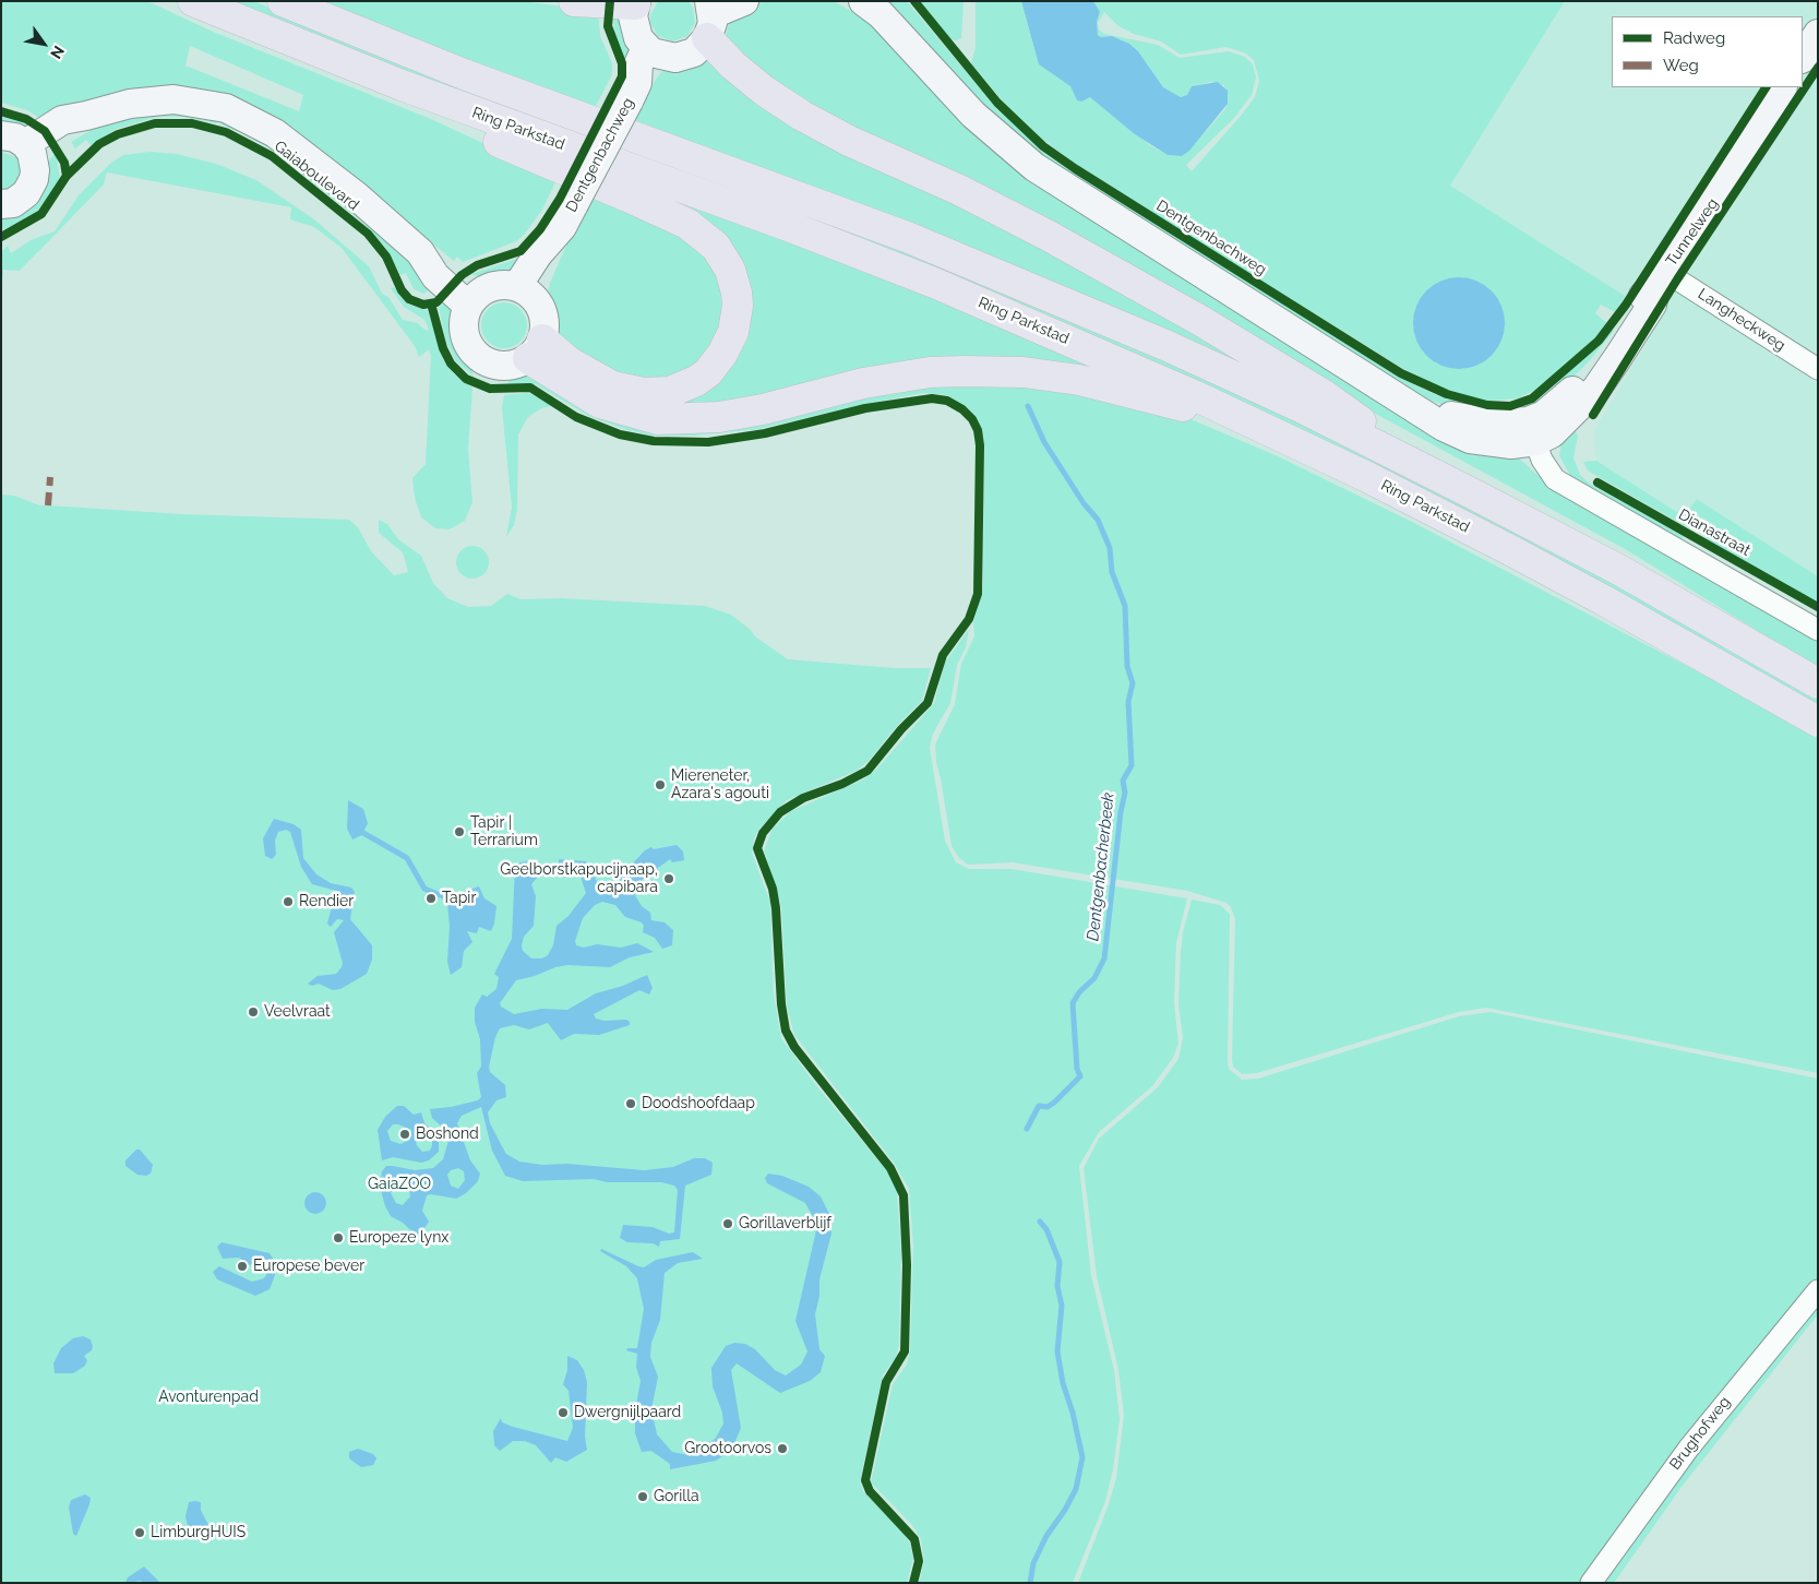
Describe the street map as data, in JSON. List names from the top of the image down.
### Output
{
  "streets": {
    "highway": ["Ring Parkstad"],
    "street": [
      "Dentgenbachweg",
      "Gaiaboulevard",
      "Tunnelweg",
      "Langheckweg",
      "Brughofweg"
    ],
    "cycle path": ["Dianastraat"]
  },
  "crossings": [
    ["Dentgenbachweg", "Gaiaboulevard"],
    ["Tunnelweg", "Langheckweg"]
  ],
  "water": ["Dentgenbacherbeek"],
  "parks": ["GaiaZOO", "Avonturenpad"],
  "places": [
    "Miereneter, Azara's agouti",
    "Tapir | Terrarium",
    "Geelborstkapucijnaap, capibara",
    "Tapir",
    "Rendier",
    "Veelvraat",
    "Doodshoofdaap",
    "Boshond",
    "Gorillaverblijf",
    "Europeze lynx",
    "Europese bever",
    "Dwergnijlpaard",
    "Grootoorvos",
    "Gorilla",
    "LimburgHUIS"
  ],
  "legend": ["Radweg", "Weg"],
  "north": "bottom right"
}
